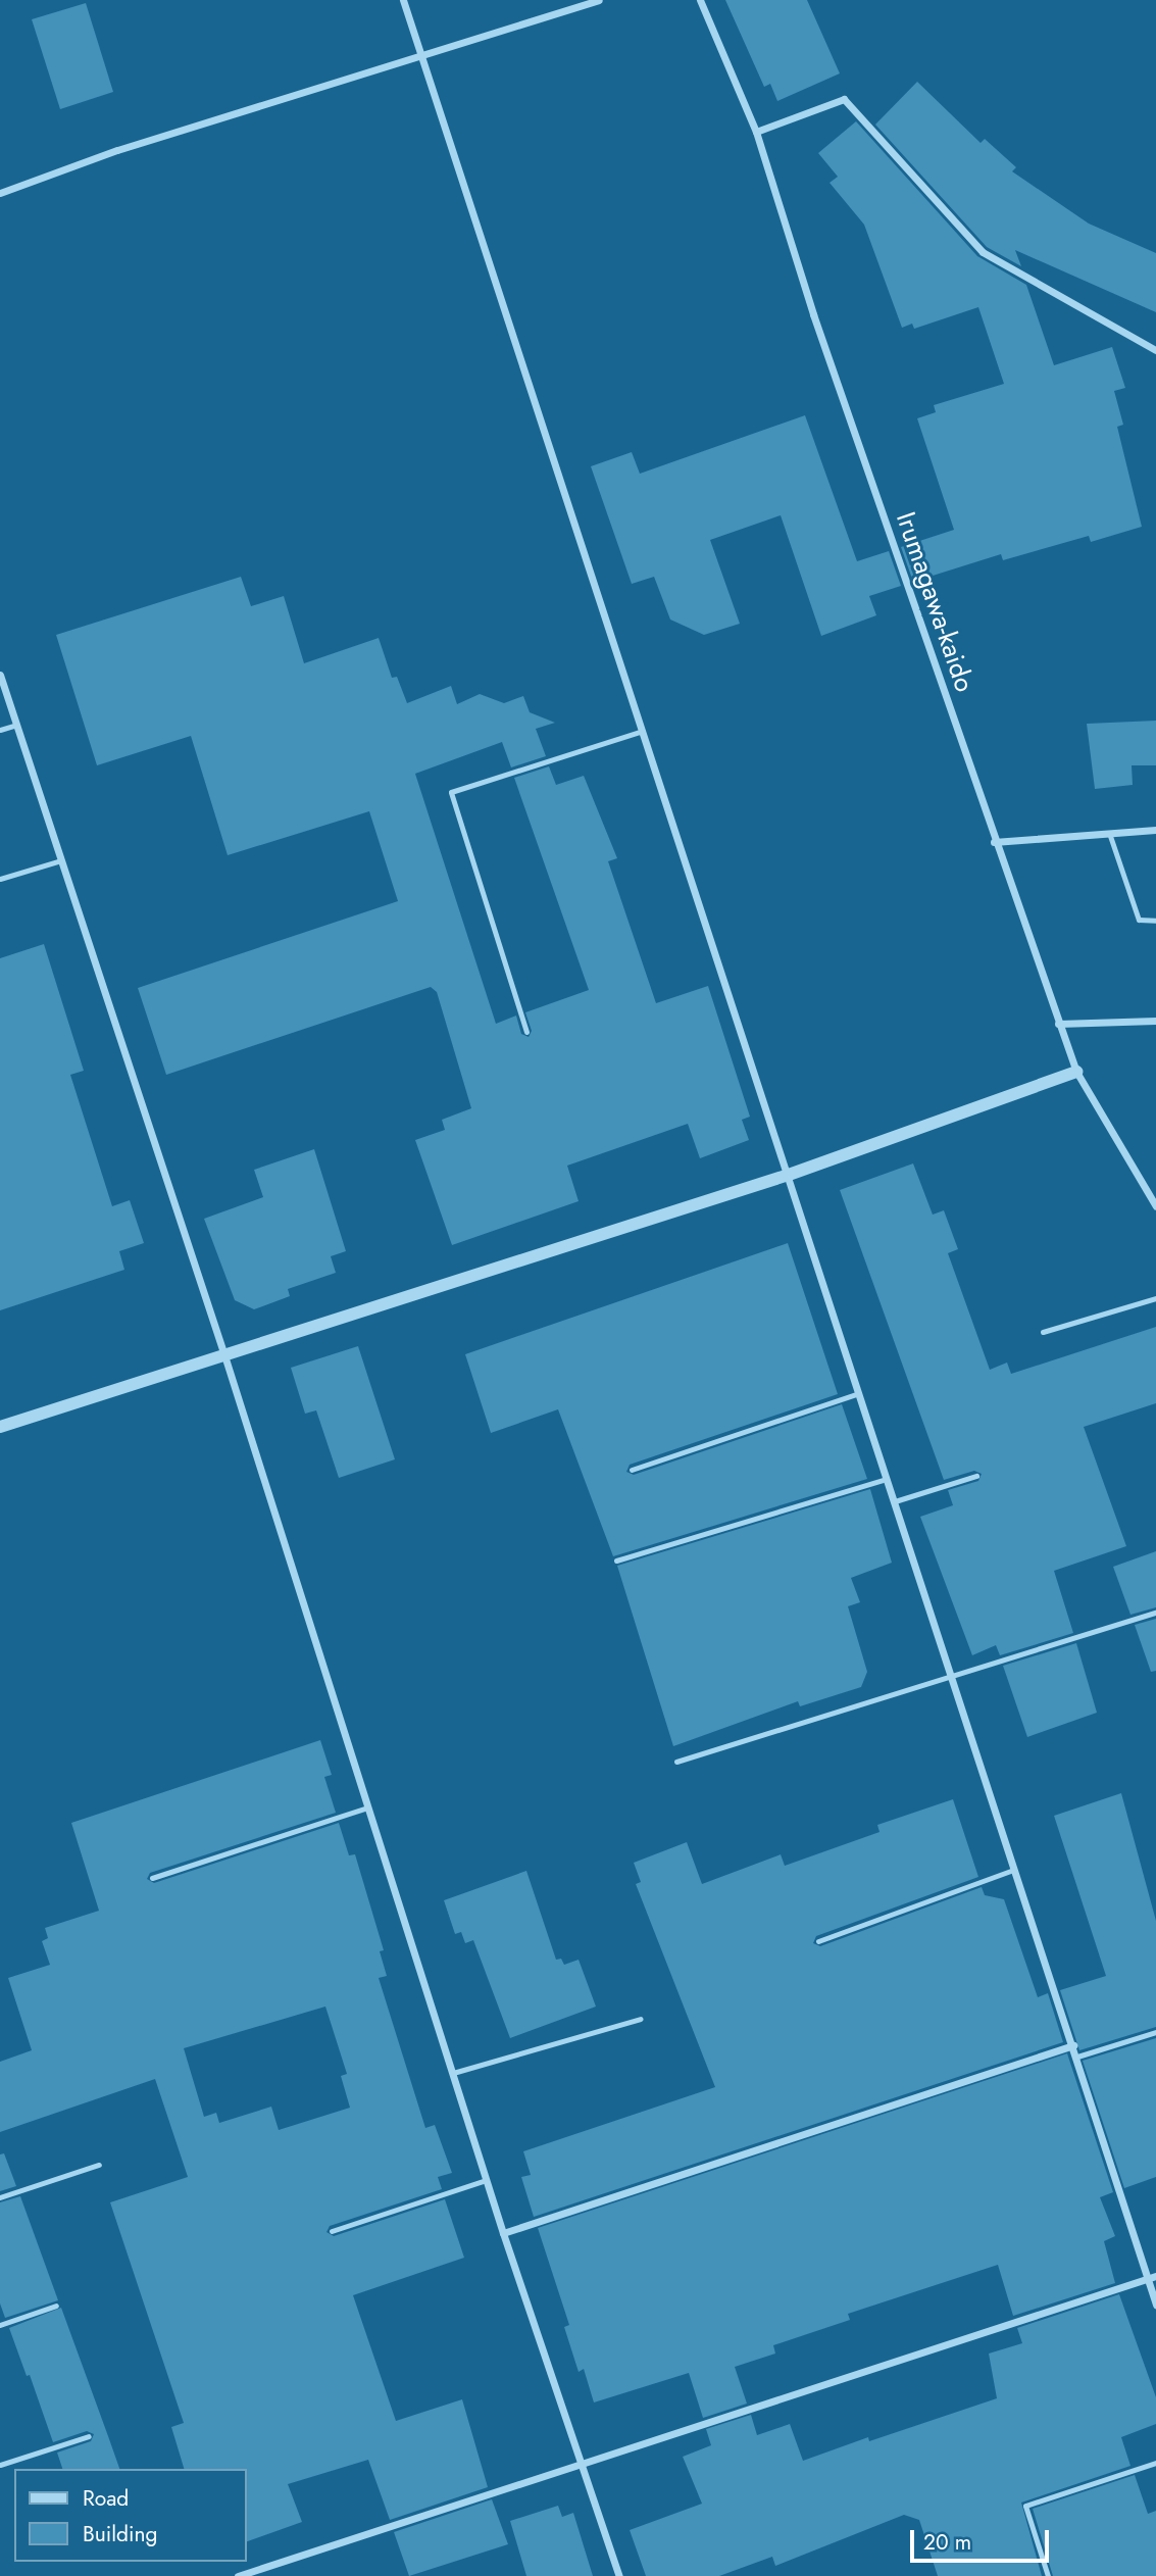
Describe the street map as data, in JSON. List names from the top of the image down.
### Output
{
  "streets": {
    "street": ["Irumagawa-kaido"]
  },
  "legend": ["Road", "Building"],
  "scale_bar": "20 m"
}
